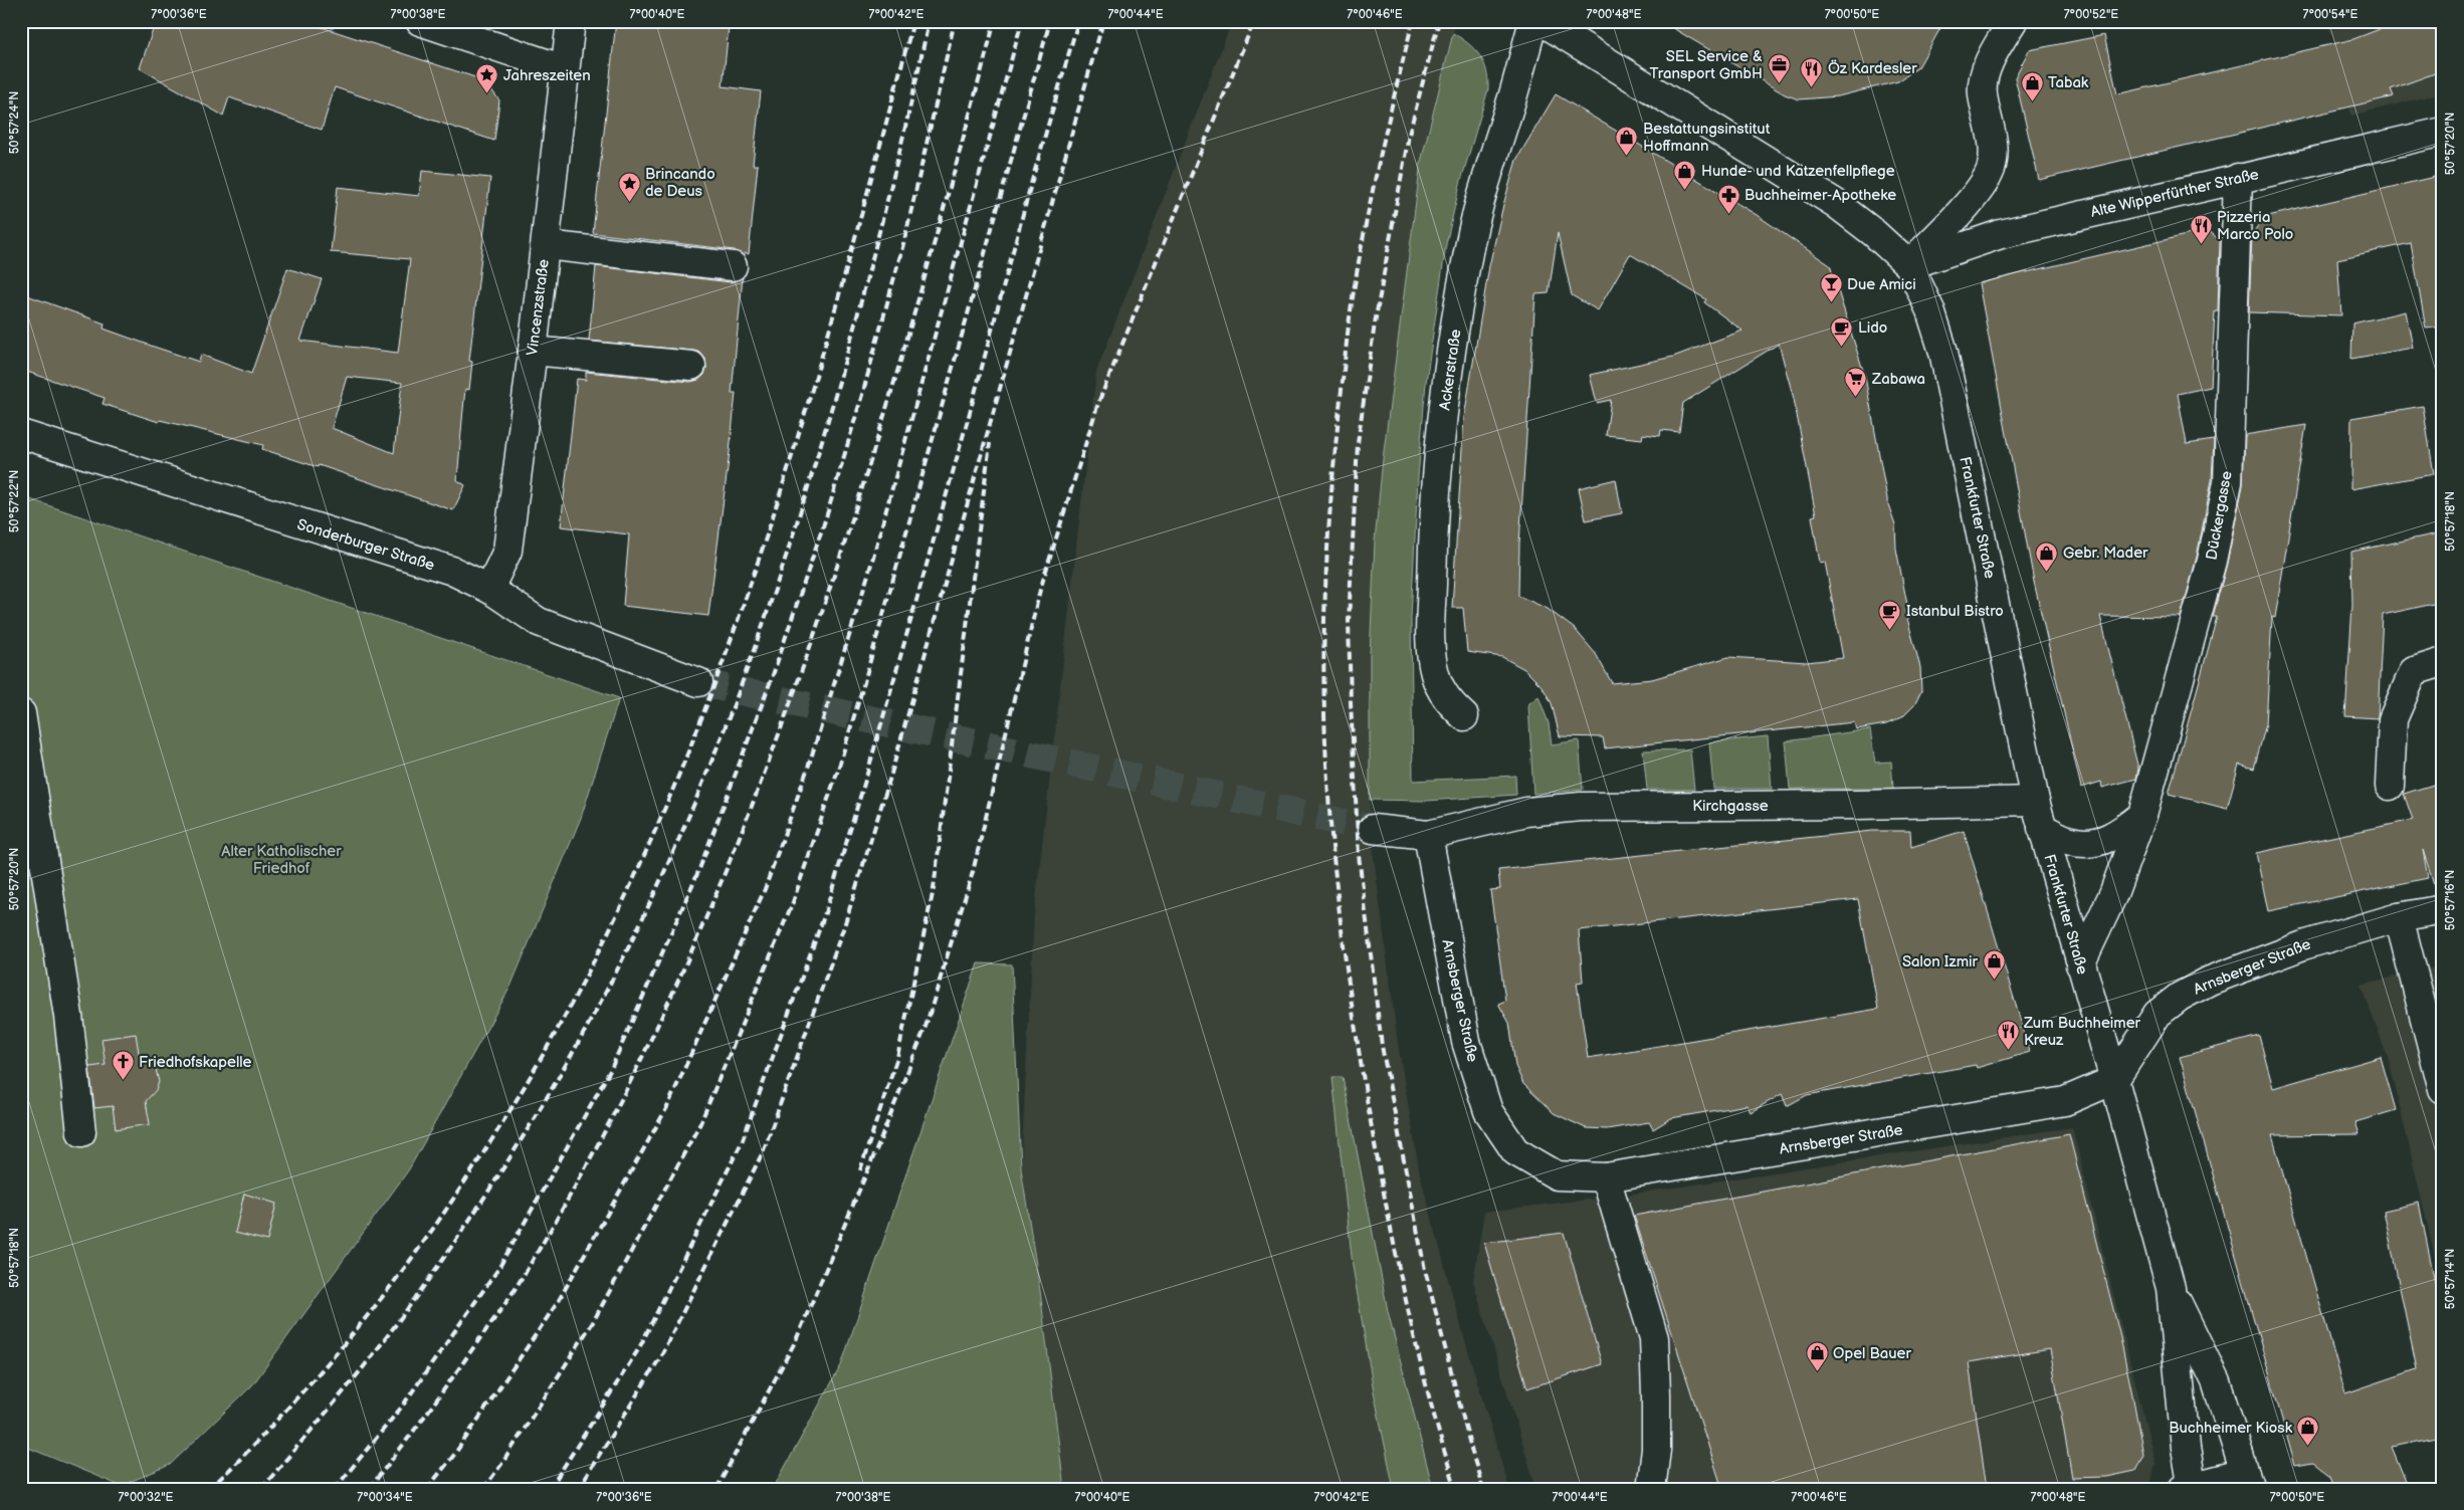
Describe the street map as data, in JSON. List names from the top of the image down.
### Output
{
  "streets": {
    "street": [
      "Alte Wipperfürther Straße",
      "Vincenzstraße",
      "Ackerstraße",
      "Dückergasse",
      "Frankfurter Straße",
      "Sonderburger Straße",
      "Kirchgasse",
      "Arnsberger Straße"
    ]
  },
  "crossings": [
    ["Alte Wipperfürther Straße", "Dückergasse"],
    ["Alte Wipperfürther Straße", "Frankfurter Straße"],
    ["Vincenzstraße", "Sonderburger Straße"],
    ["Dückergasse", "Frankfurter Straße"],
    ["Frankfurter Straße", "Kirchgasse"],
    ["Frankfurter Straße", "Arnsberger Straße"],
    ["Kirchgasse", "Arnsberger Straße"]
  ],
  "parks": ["Alter Katholischer Friedhof"],
  "places": {
    "office": ["SEL Service & Transport GmbH"],
    "restaurant": ["Öz Kardesler", "Pizzeria Marco Polo", "Zum Buchheimer Kreuz"],
    "place": ["Jahreszeiten", "Brincando de Deus"],
    "shop": [
      "Tabak",
      "Bestattungsinstitut Hoffmann",
      "Hunde- und Katzenfellpflege",
      "Gebr. Mader",
      "Salon Izmir",
      "Opel Bauer",
      "Buchheimer Kiosk"
    ],
    "pharmacy": ["Buchheimer-Apotheke"],
    "bar": ["Due Amici"],
    "cafe": ["Lido", "Istanbul Bistro"],
    "supermarket": ["Zabawa"],
    "church": ["Friedhofskapelle"]
  },
  "coordinates": [
    "7°00'36\"E",
    "7°00'38\"E",
    "7°00'40\"E",
    "7°00'42\"E",
    "7°00'44\"E",
    "7°00'46\"E",
    "7°00'48\"E",
    "7°00'50\"E",
    "7°00'52\"E",
    "7°00'54\"E",
    "50°57'24\"N",
    "50°57'20\"N",
    "50°57'22\"N",
    "50°57'18\"N",
    "50°57'16\"N",
    "50°57'14\"N",
    "7°00'32\"E",
    "7°00'34\"E"
  ]
}
